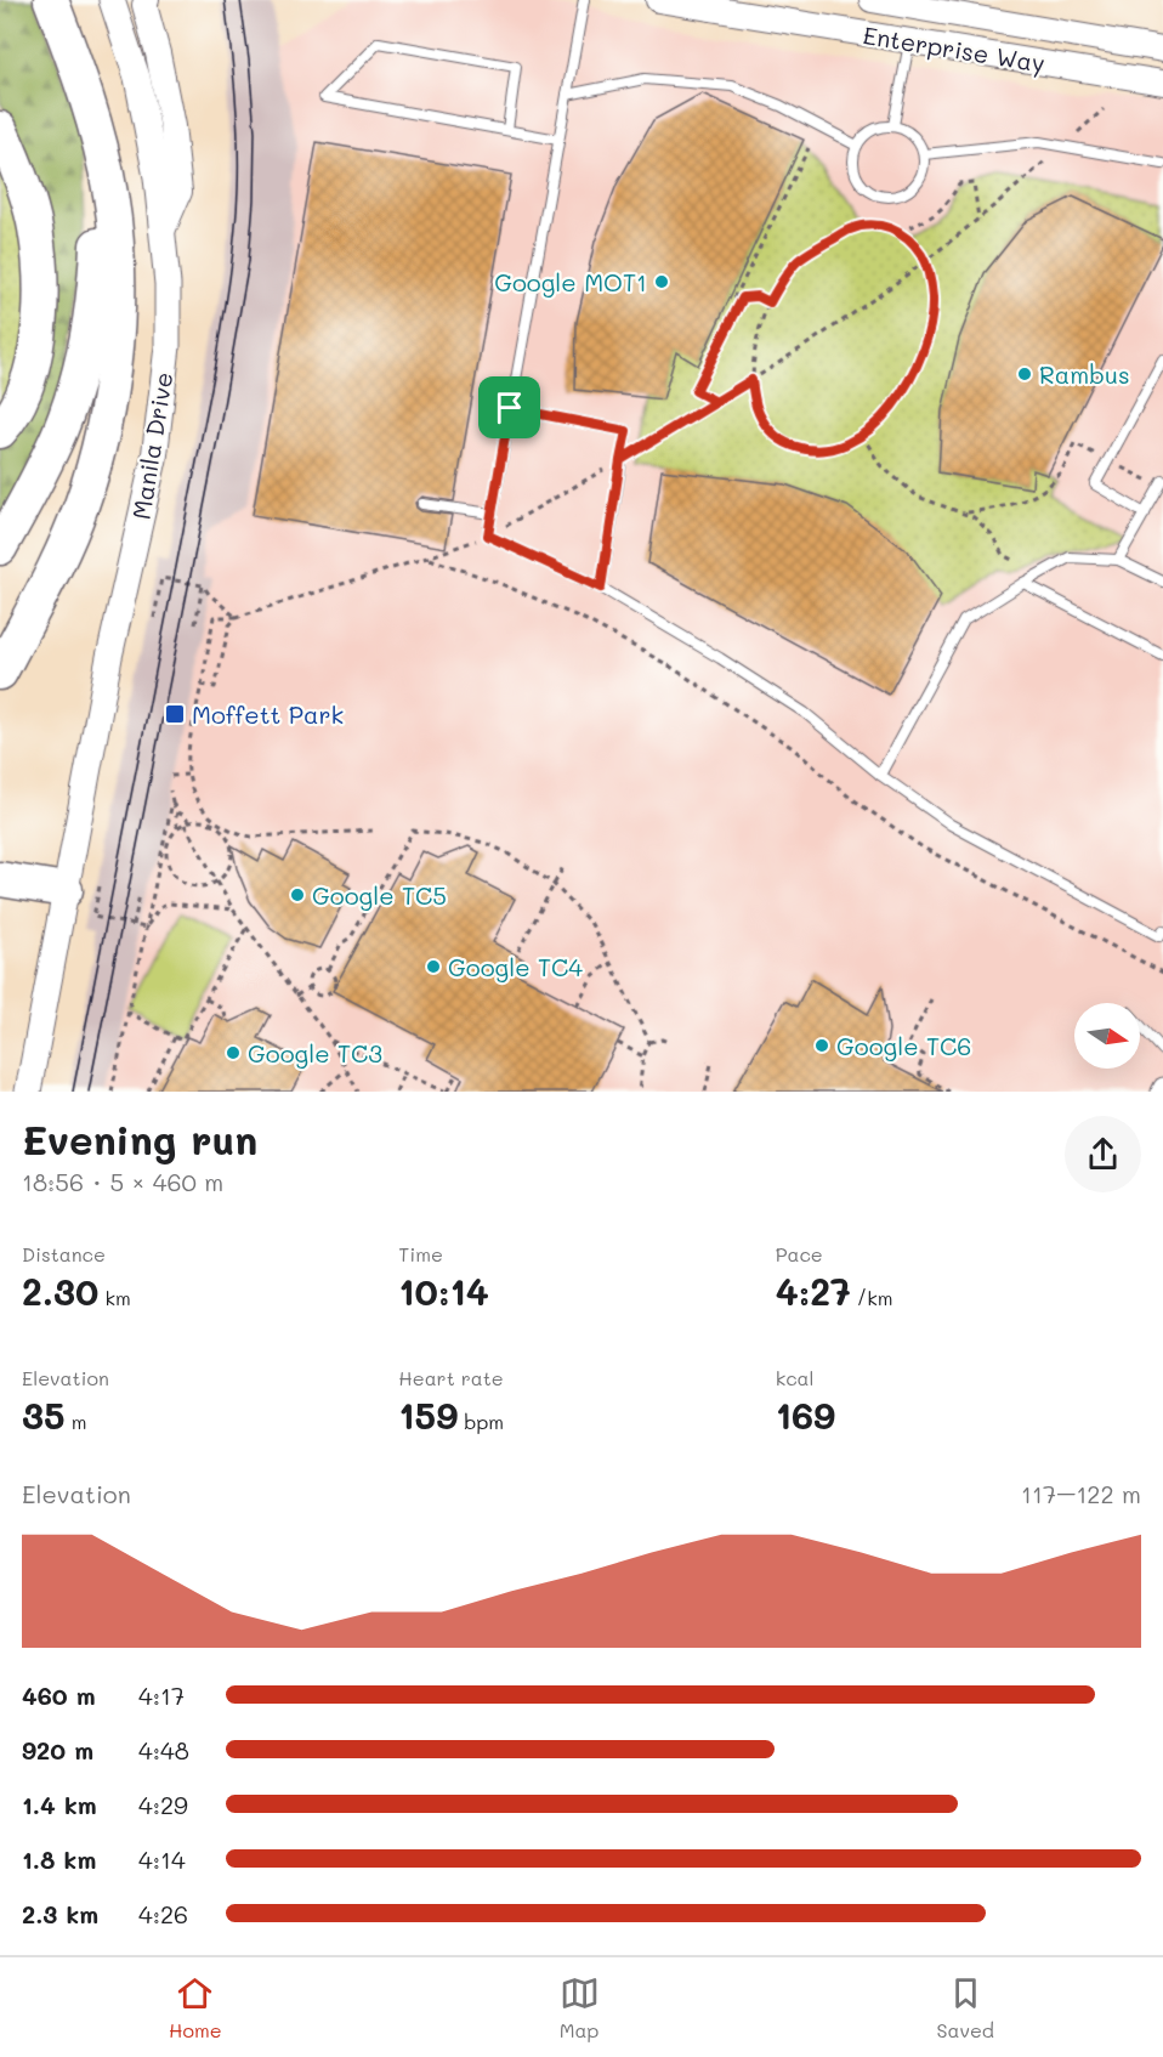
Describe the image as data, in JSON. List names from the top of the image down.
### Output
{
  "streets": {
    "main road": ["Manila Drive"],
    "street": ["Enterprise Way"]
  },
  "places": {
    "other": [
      "Google MOT1",
      "Rambus",
      "Google TC5",
      "Google TC4",
      "Google TC6",
      "Google TC3"
    ],
    "transit": ["Moffett Park"]
  },
  "north": "right",
  "page": {
    "heading": ["Evening run", "18:56 · 5 × 460 m"],
    "stats": [
      ["Distance", "2.30 km"],
      ["Time", "10:14"],
      ["Pace", "4:27 /km"],
      ["Elevation", "35 m"],
      ["Heart rate", "159 bpm"],
      ["kcal", "169"]
    ],
    "chart": ["Elevation", "117–122 m"],
    "list": [
      {
        "name": "460 m",
        "note": "4:17"
      },
      {
        "name": "920 m",
        "note": "4:48"
      },
      {
        "name": "1.4 km",
        "note": "4:29"
      },
      {
        "name": "1.8 km",
        "note": "4:14"
      },
      {
        "name": "2.3 km",
        "note": "4:26"
      }
    ],
    "tabs": ["Home", "Map", "Saved"]
  }
}
